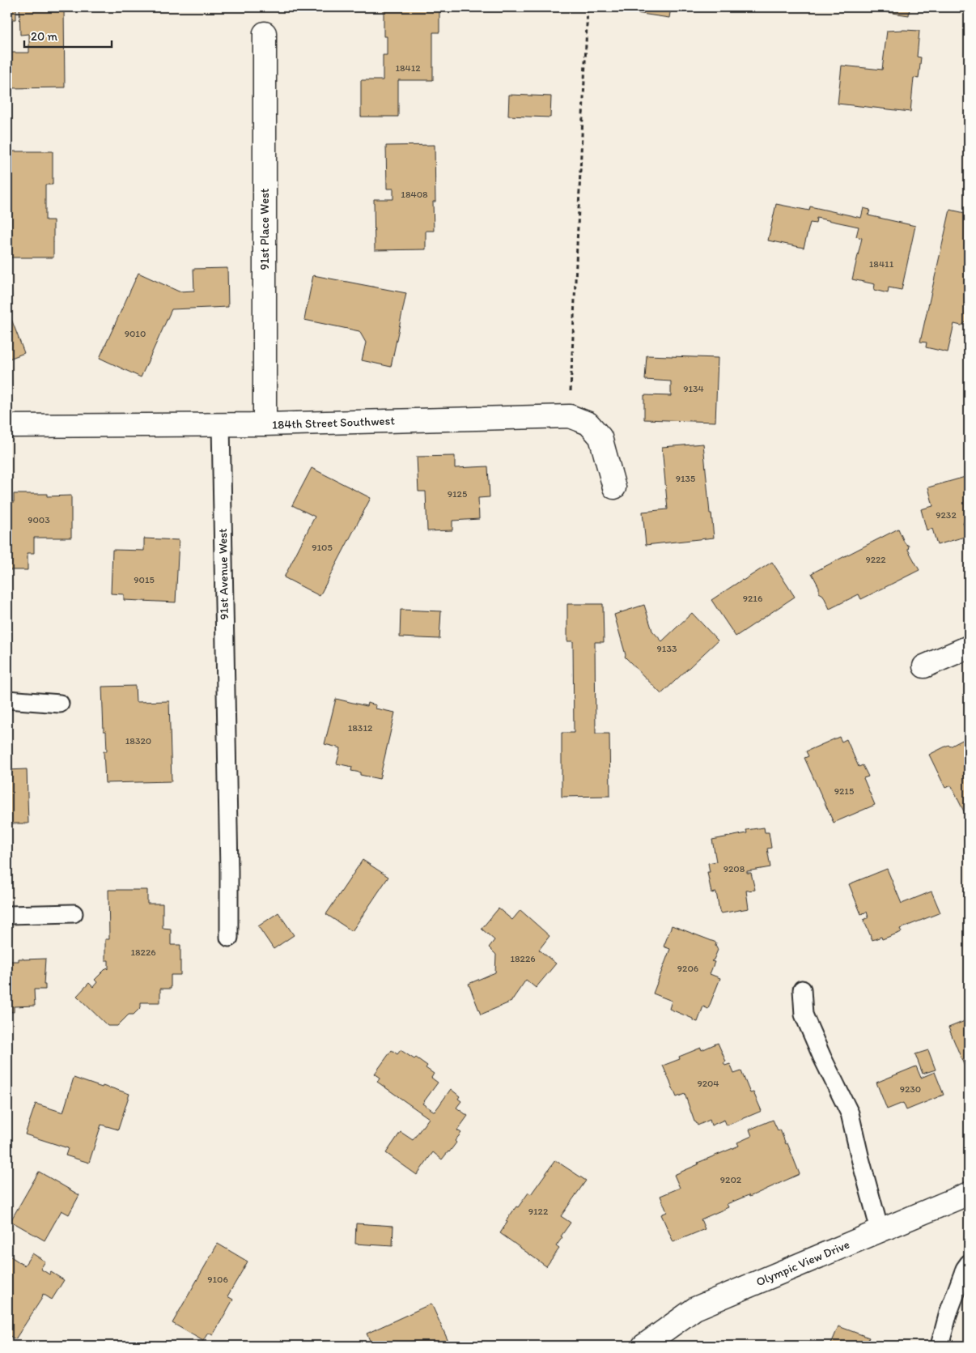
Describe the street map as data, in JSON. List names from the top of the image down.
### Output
{
  "streets": {
    "street": ["91st Place West", "184th Street Southwest", "Olympic View Drive"],
    "lane": ["91st Avenue West"]
  },
  "crossings": [
    ["91st Place West", "184th Street Southwest"],
    ["184th Street Southwest", "91st Avenue West"]
  ],
  "house_numbers": [
    "18412",
    "18408",
    "18411",
    "9010",
    "9134",
    "9135",
    "9125",
    "9232",
    "9003",
    "9105",
    "9222",
    "9015",
    "9216",
    "9133",
    "18312",
    "18320",
    "9215",
    "9208",
    "18226",
    "18226",
    "9206",
    "9204",
    "9230",
    "9202",
    "9122",
    "9106"
  ],
  "scale_bar": "20 m"
}
